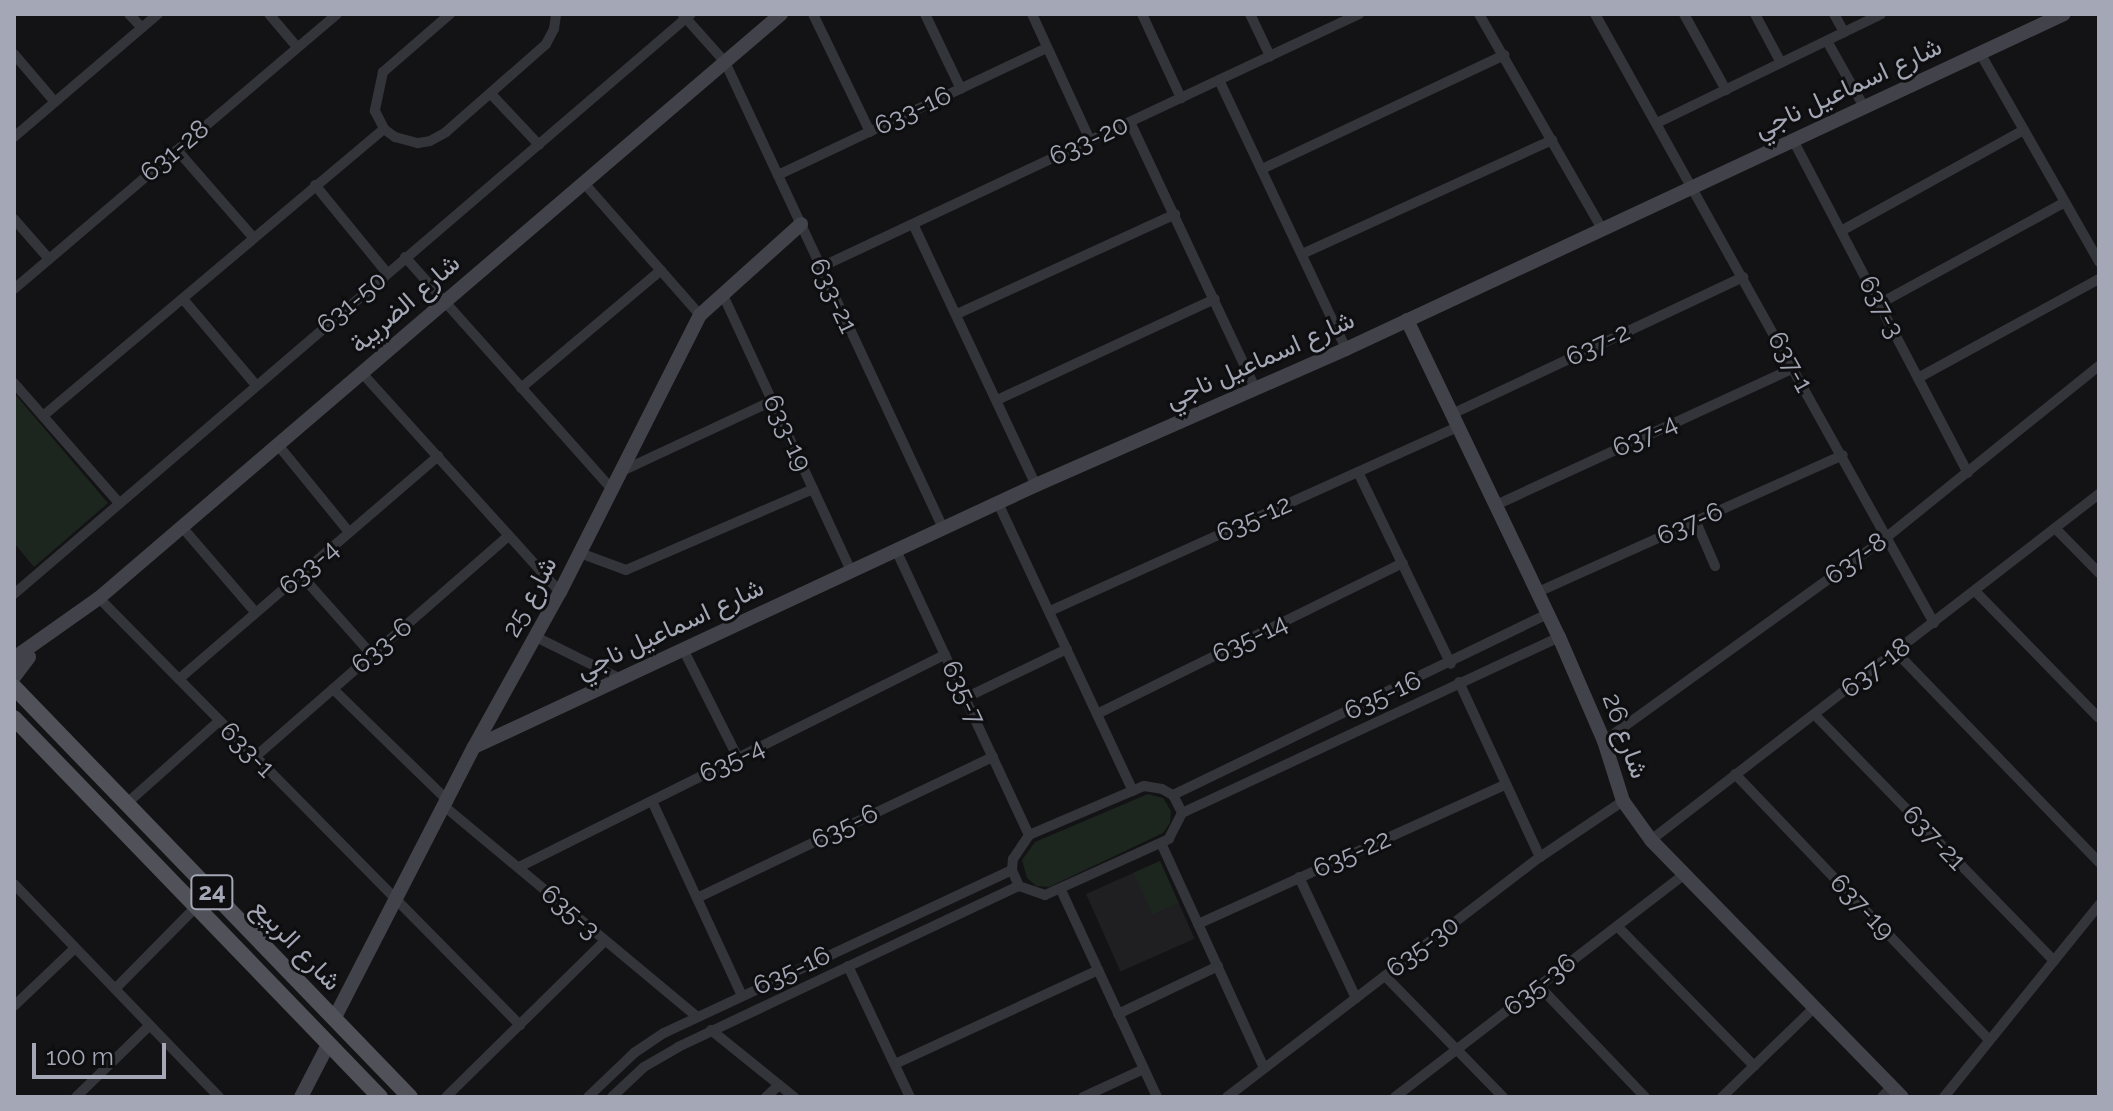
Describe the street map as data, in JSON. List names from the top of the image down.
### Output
{
  "streets": {
    "main road": ["24", "شارع الربيع"],
    "street": [
      "شارع اسماعيل ناجي",
      "633-16",
      "633-20",
      "631-28",
      "633-21",
      "631-50",
      "شارع الضريبة",
      "637-3",
      "637-2",
      "637-1",
      "633-19",
      "637-4",
      "635-12",
      "637-6",
      "637-8",
      "633-4",
      "شارع 25",
      "635-14",
      "633-6",
      "637-18",
      "635-7",
      "635-16",
      "شارع 26",
      "633-1",
      "635-4",
      "635-6",
      "637-21",
      "635-22",
      "637-19",
      "635-3",
      "635-30",
      "635-36"
    ]
  },
  "crossings": [
    ["شارع اسماعيل ناجي", "633-21"],
    ["شارع اسماعيل ناجي", "637-3"],
    ["شارع اسماعيل ناجي", "637-1"],
    ["شارع اسماعيل ناجي", "633-19"],
    ["شارع اسماعيل ناجي", "شارع 25"],
    ["شارع اسماعيل ناجي", "635-7"],
    ["شارع اسماعيل ناجي", "شارع 26"],
    ["633-16", "633-21"],
    ["633-20", "633-21"],
    ["633-21", "631-50"],
    ["633-21", "شارع الضريبة"],
    ["633-21", "شارع 25"],
    ["شارع الضريبة", "633-1"],
    ["شارع الضريبة", "شارع الربيع"],
    ["637-3", "637-8"],
    ["637-2", "637-1"],
    ["637-2", "635-12"],
    ["637-2", "شارع 26"],
    ["637-1", "637-4"],
    ["637-1", "637-6"],
    ["637-1", "637-8"],
    ["637-1", "637-18"],
    ["633-19", "شارع 25"],
    ["637-4", "شارع 26"],
    ["635-12", "شارع 26"],
    ["637-6", "شارع 26"],
    ["637-8", "شارع 26"],
    ["633-4", "633-1"],
    ["شارع 25", "633-1"],
    ["شارع 25", "635-3"],
    ["شارع 25", "شارع الربيع"],
    ["633-6", "633-1"],
    ["633-6", "635-3"],
    ["637-18", "شارع 26"],
    ["637-18", "637-21"],
    ["637-18", "637-19"],
    ["635-7", "635-4"],
    ["635-7", "635-6"],
    ["635-16", "شارع 26"],
    ["635-16", "635-3"],
    ["شارع 26", "635-30"],
    ["شارع 26", "635-36"],
    ["635-4", "635-3"]
  ],
  "scale_bar": "100 m"
}
